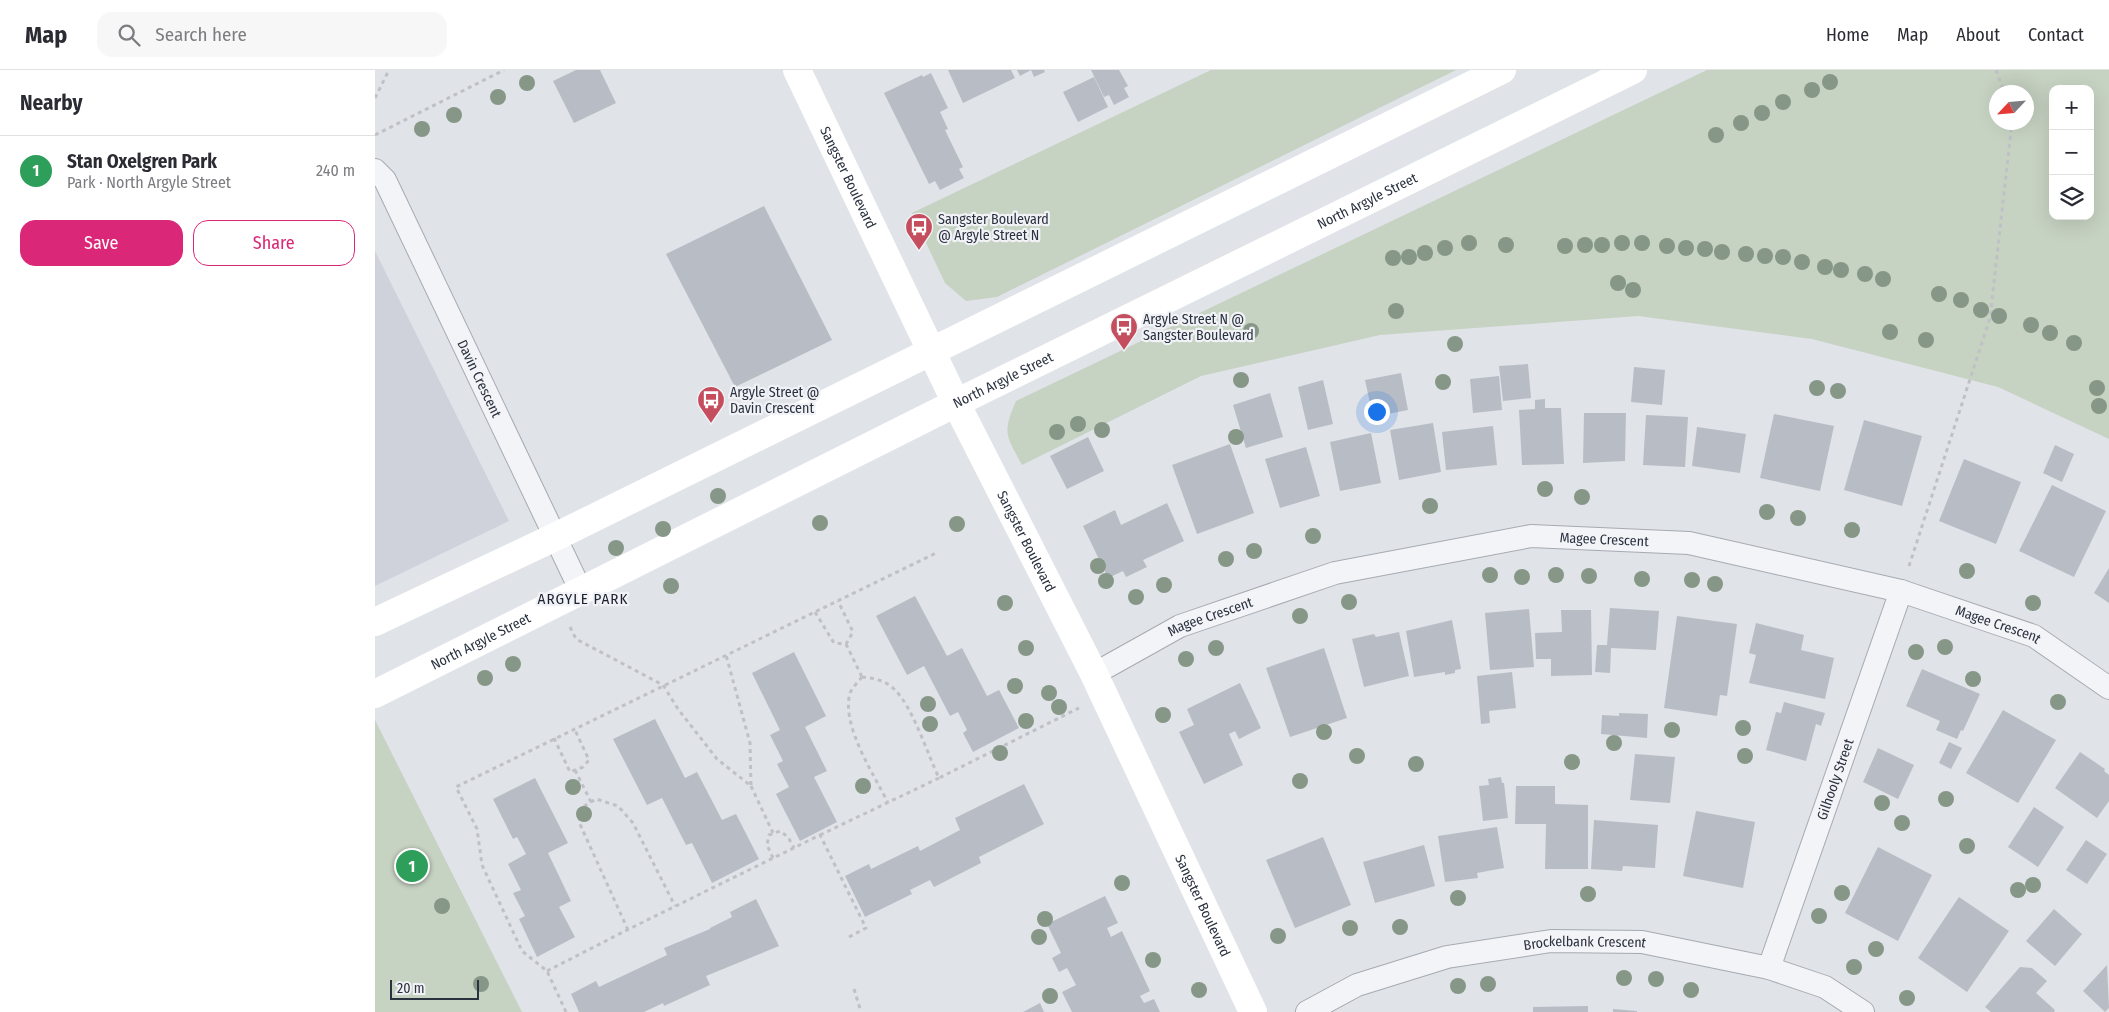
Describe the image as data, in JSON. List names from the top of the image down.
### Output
{
  "streets": {
    "street": [
      "Sangster Boulevard",
      "North Argyle Street",
      "Davin Crescent",
      "Magee Crescent",
      "Gilhooly Street",
      "Brockelbank Crescent"
    ]
  },
  "crossings": [
    ["Sangster Boulevard", "North Argyle Street"],
    ["Sangster Boulevard", "Magee Crescent"],
    ["North Argyle Street", "Davin Crescent"],
    ["Magee Crescent", "Gilhooly Street"],
    ["Gilhooly Street", "Brockelbank Crescent"]
  ],
  "districts": ["ARGYLE PARK"],
  "places": {
    "bus stop": ["Sangster Boulevard @ Argyle Street N", "Argyle Street N @ Sangster Boulevard", "Argyle Street @ Davin Crescent"]
  },
  "scale_bar": "20 m",
  "north": "bottom left",
  "page": {
    "header": "Map",
    "search": "Search here",
    "nav": [
      "Home",
      "Map",
      "About",
      "Contact"
    ],
    "heading": "Nearby",
    "map_buttons": ["+", "−"],
    "list": [
      {
        "mark": "1",
        "name": "Stan Oxelgren Park",
        "note": "Park · North Argyle Street",
        "value": "240 m"
      }
    ],
    "buttons": ["Save", "Share"],
    "pins": "1",
    "scale": "20 m"
  }
}
